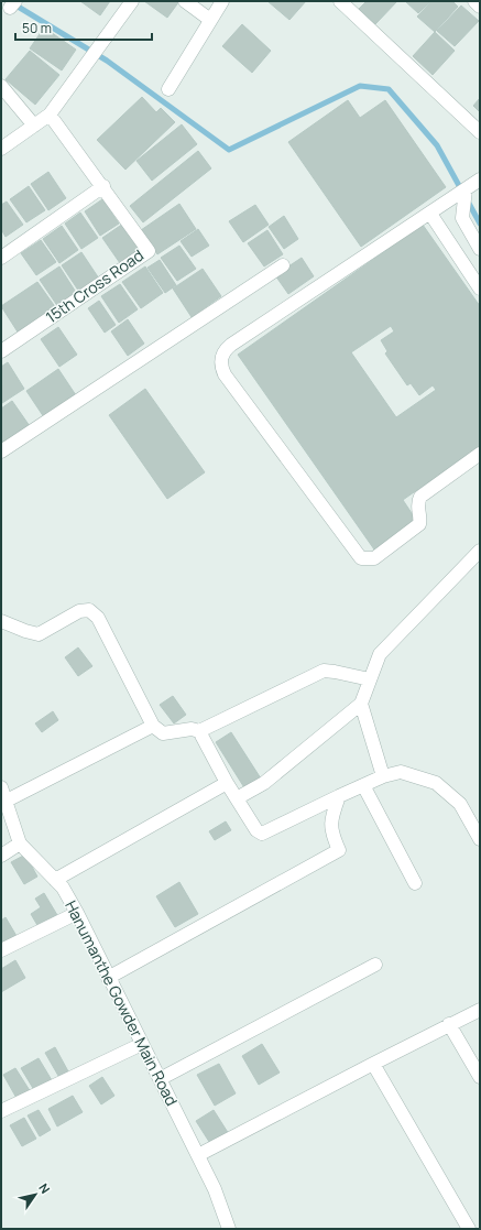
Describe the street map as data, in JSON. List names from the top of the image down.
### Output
{
  "streets": {
    "street": ["15th Cross Road", "Hanumanthe Gowder Main Road"]
  },
  "scale_bar": "50 m",
  "north": "top right"
}
